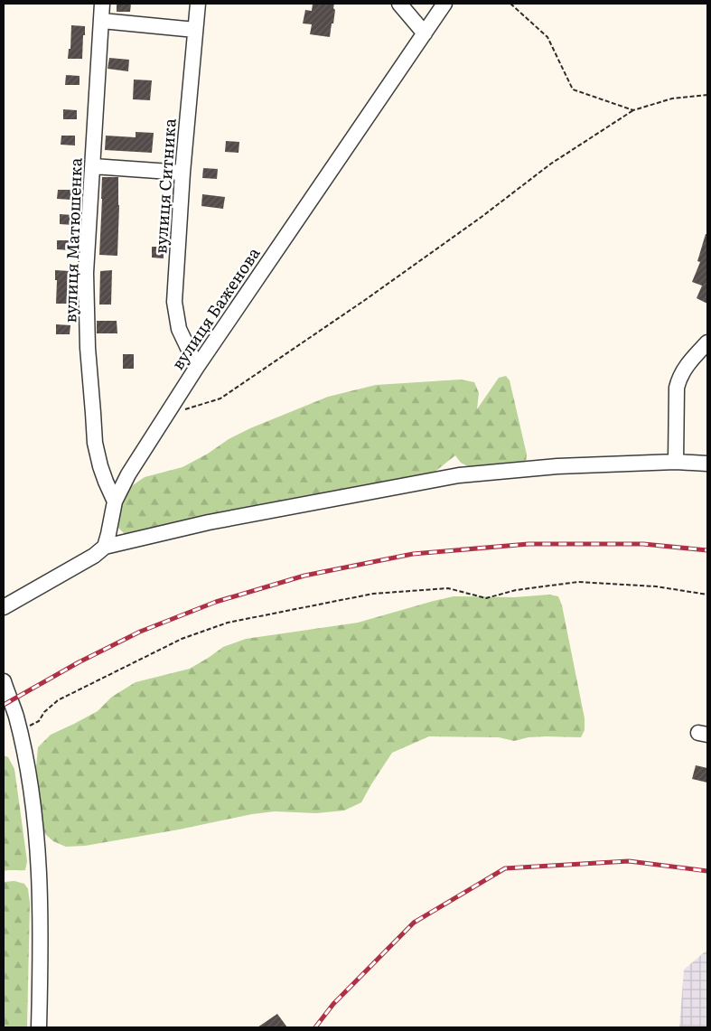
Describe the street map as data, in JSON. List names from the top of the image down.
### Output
{
  "streets": {
    "street": ["вулиця Ситника", "вулиця Матюшенка", "вулиця Баженова"]
  },
  "crossings": [
    ["вулиця Ситника", "вулиця Баженова"],
    ["вулиця Матюшенка", "вулиця Баженова"]
  ]
}
